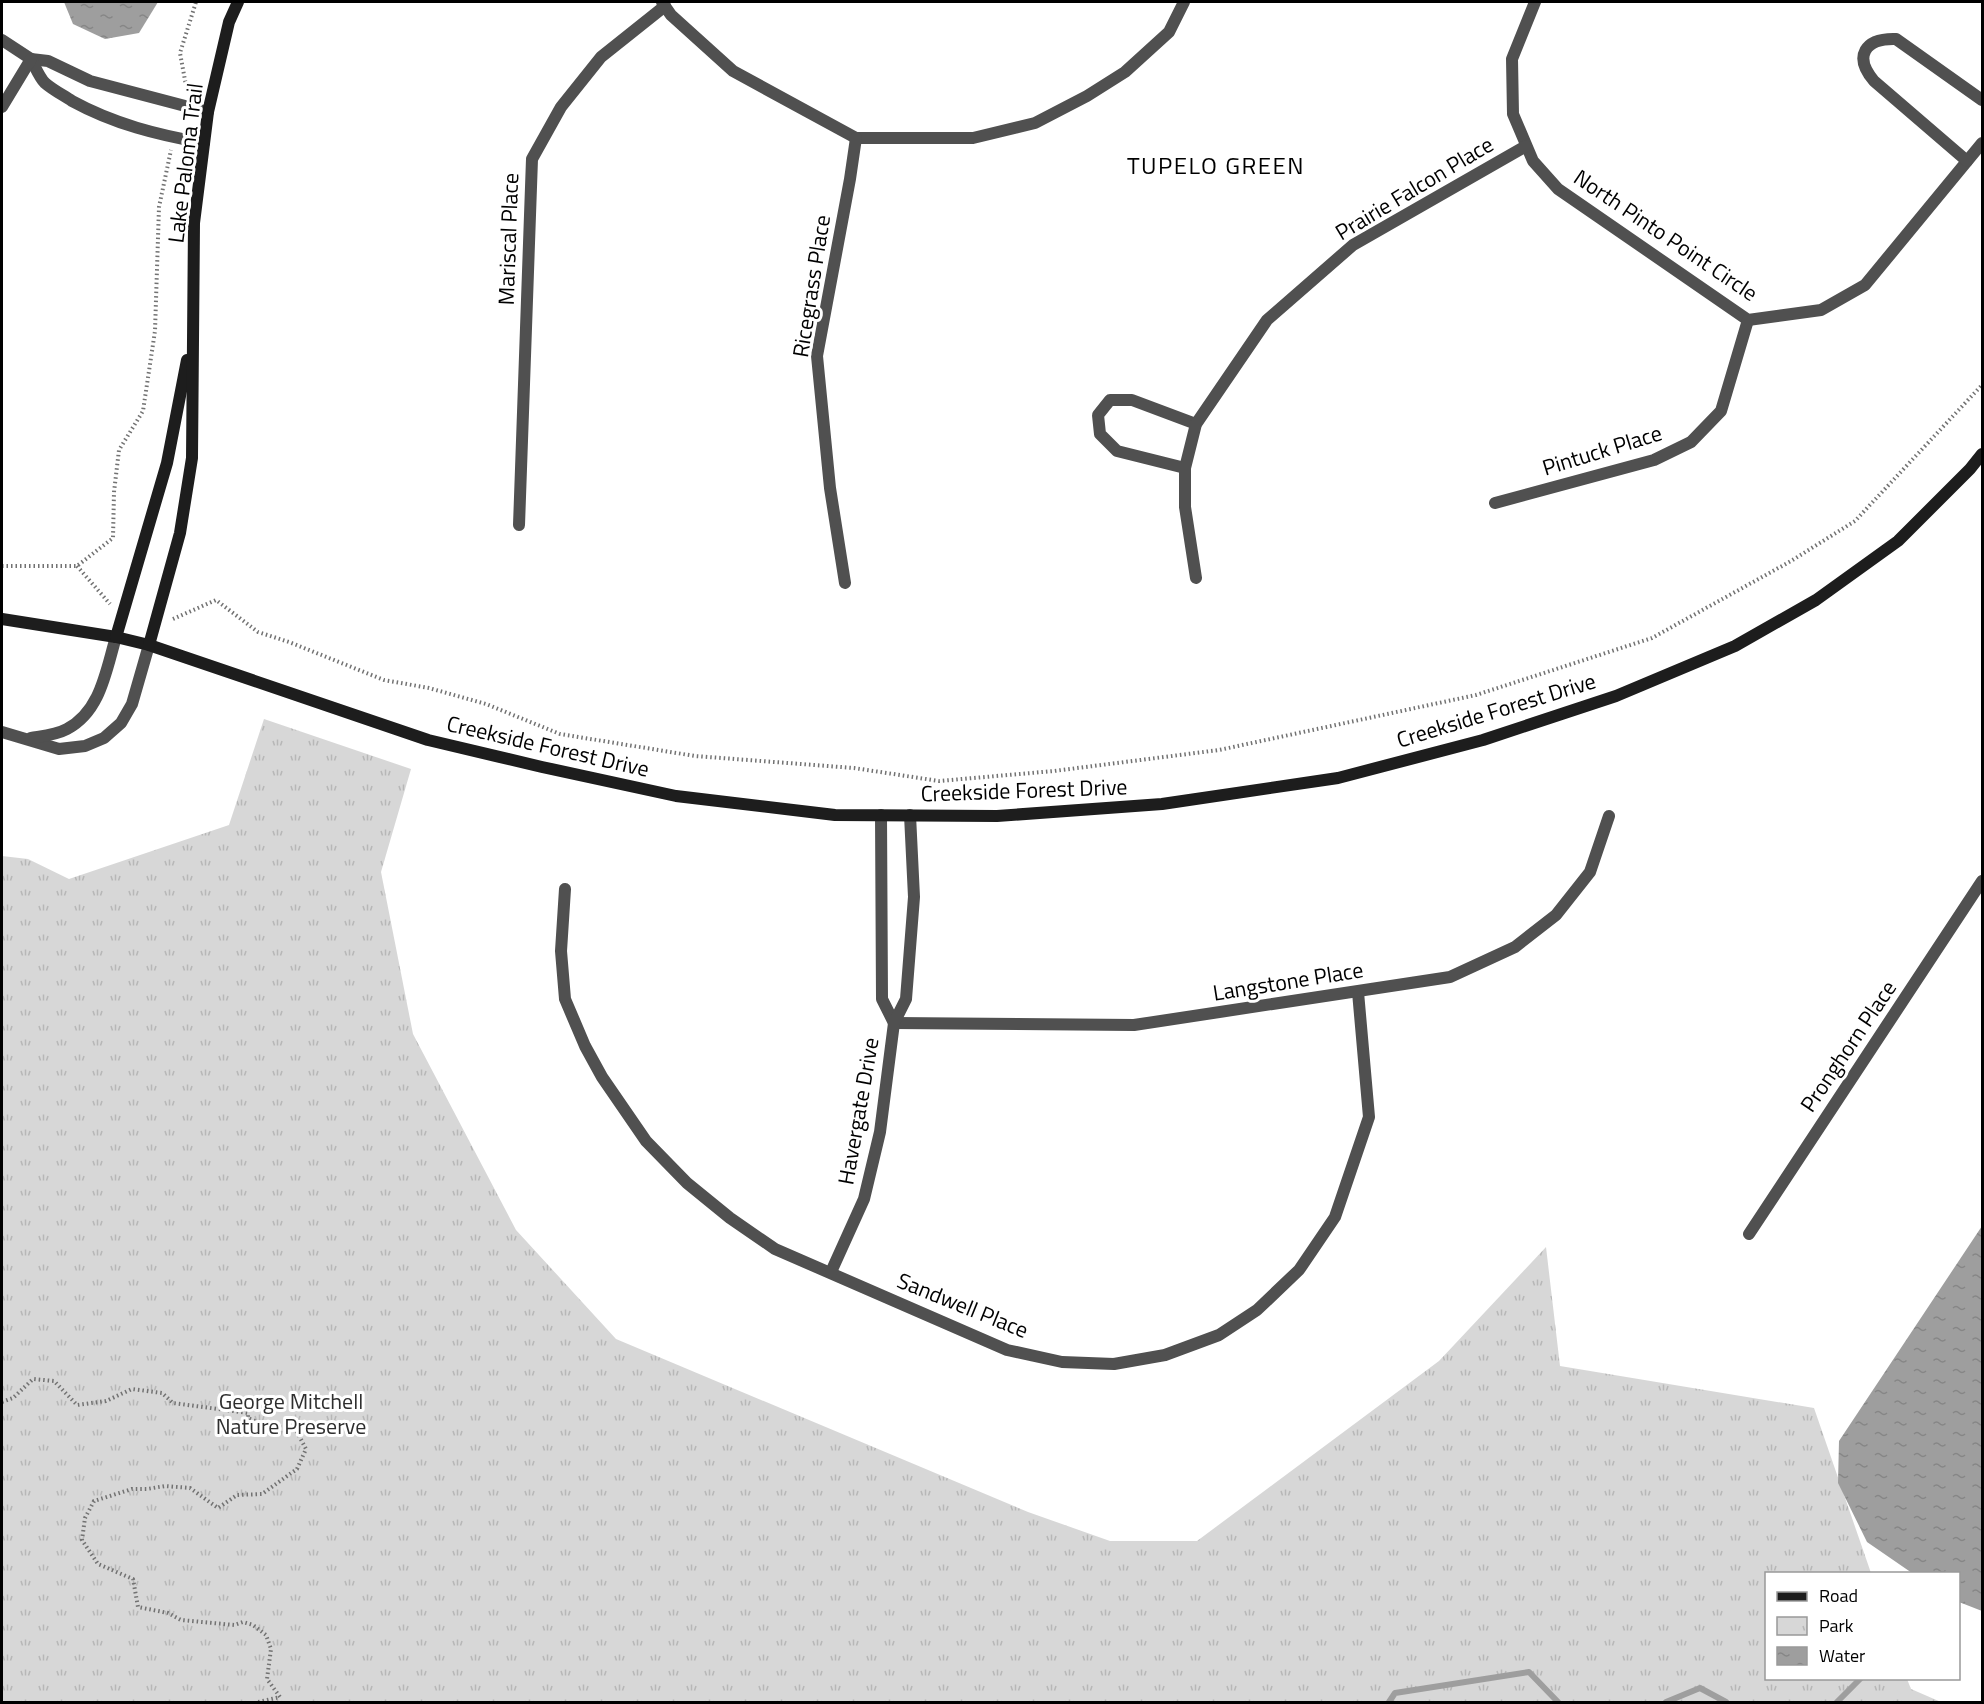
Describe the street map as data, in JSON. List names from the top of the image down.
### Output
{
  "streets": {
    "main road": ["Lake Paloma Trail", "Creekside Forest Drive"],
    "street": [
      "Prairie Falcon Place",
      "North Pinto Point Circle",
      "Mariscal Place",
      "Ricegrass Place",
      "Pintuck Place",
      "Langstone Place",
      "Pronghorn Place",
      "Havergate Drive",
      "Sandwell Place"
    ]
  },
  "crossings": [
    ["Lake Paloma Trail", "Creekside Forest Drive"],
    ["Prairie Falcon Place", "North Pinto Point Circle"],
    ["North Pinto Point Circle", "Pintuck Place"],
    ["Creekside Forest Drive", "Havergate Drive"],
    ["Langstone Place", "Havergate Drive"],
    ["Langstone Place", "Sandwell Place"],
    ["Havergate Drive", "Sandwell Place"]
  ],
  "districts": ["TUPELO GREEN"],
  "parks": ["George Mitchell Nature Preserve"],
  "legend": ["Road", "Park", "Water"]
}
